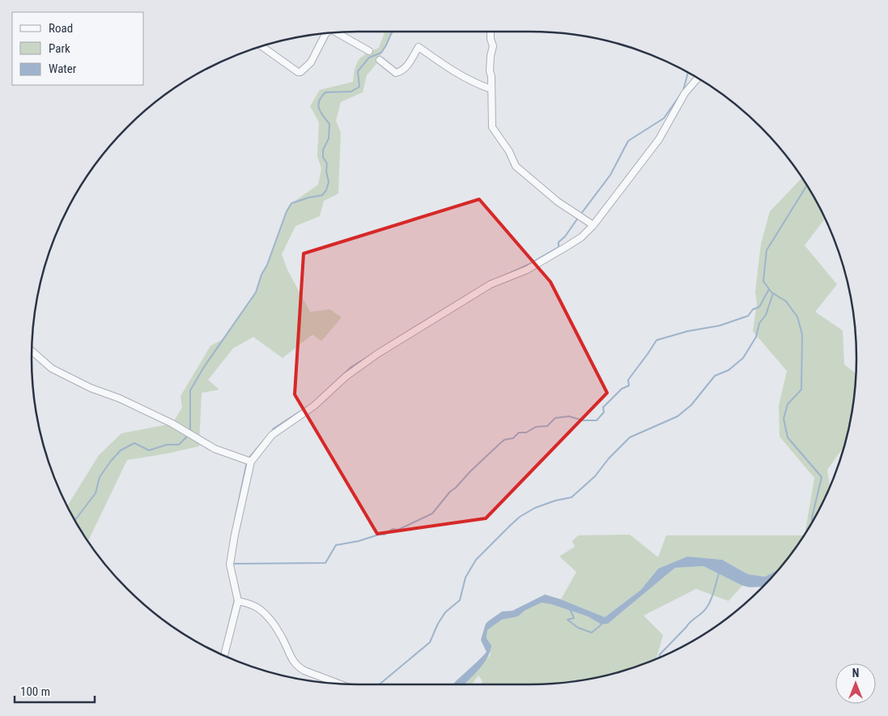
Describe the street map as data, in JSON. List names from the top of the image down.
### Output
{
  "legend": ["Road", "Park", "Water"],
  "scale_bar": "100 m",
  "north": "top"
}
